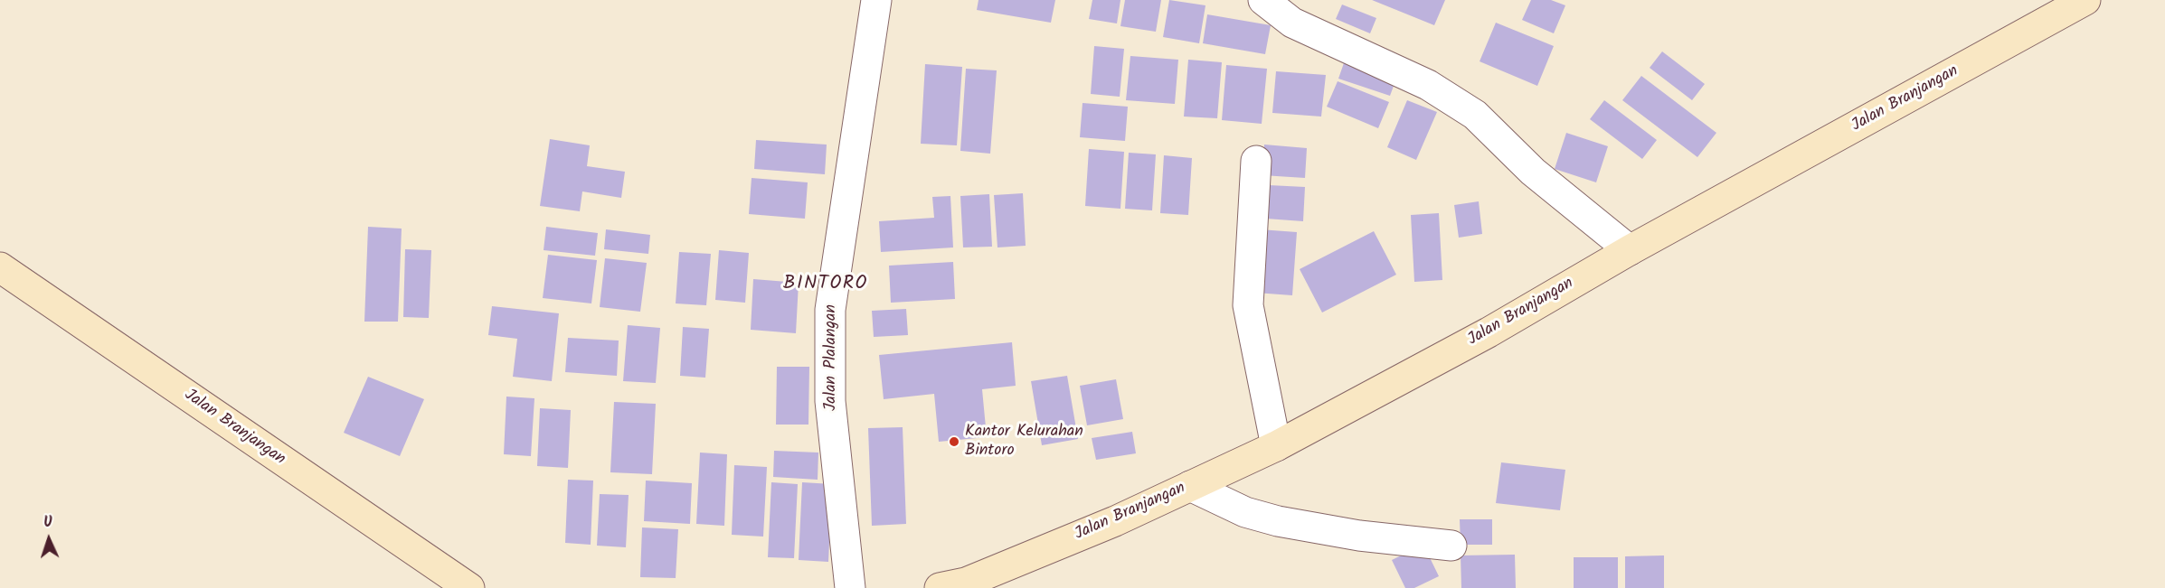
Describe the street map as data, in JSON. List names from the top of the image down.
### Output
{
  "streets": {
    "main road": ["Jalan Branjangan"],
    "street": ["Jalan Plalangan"]
  },
  "districts": ["BINTORO"],
  "places": ["Kantor Kelurahan Bintoro"],
  "north": "top"
}
